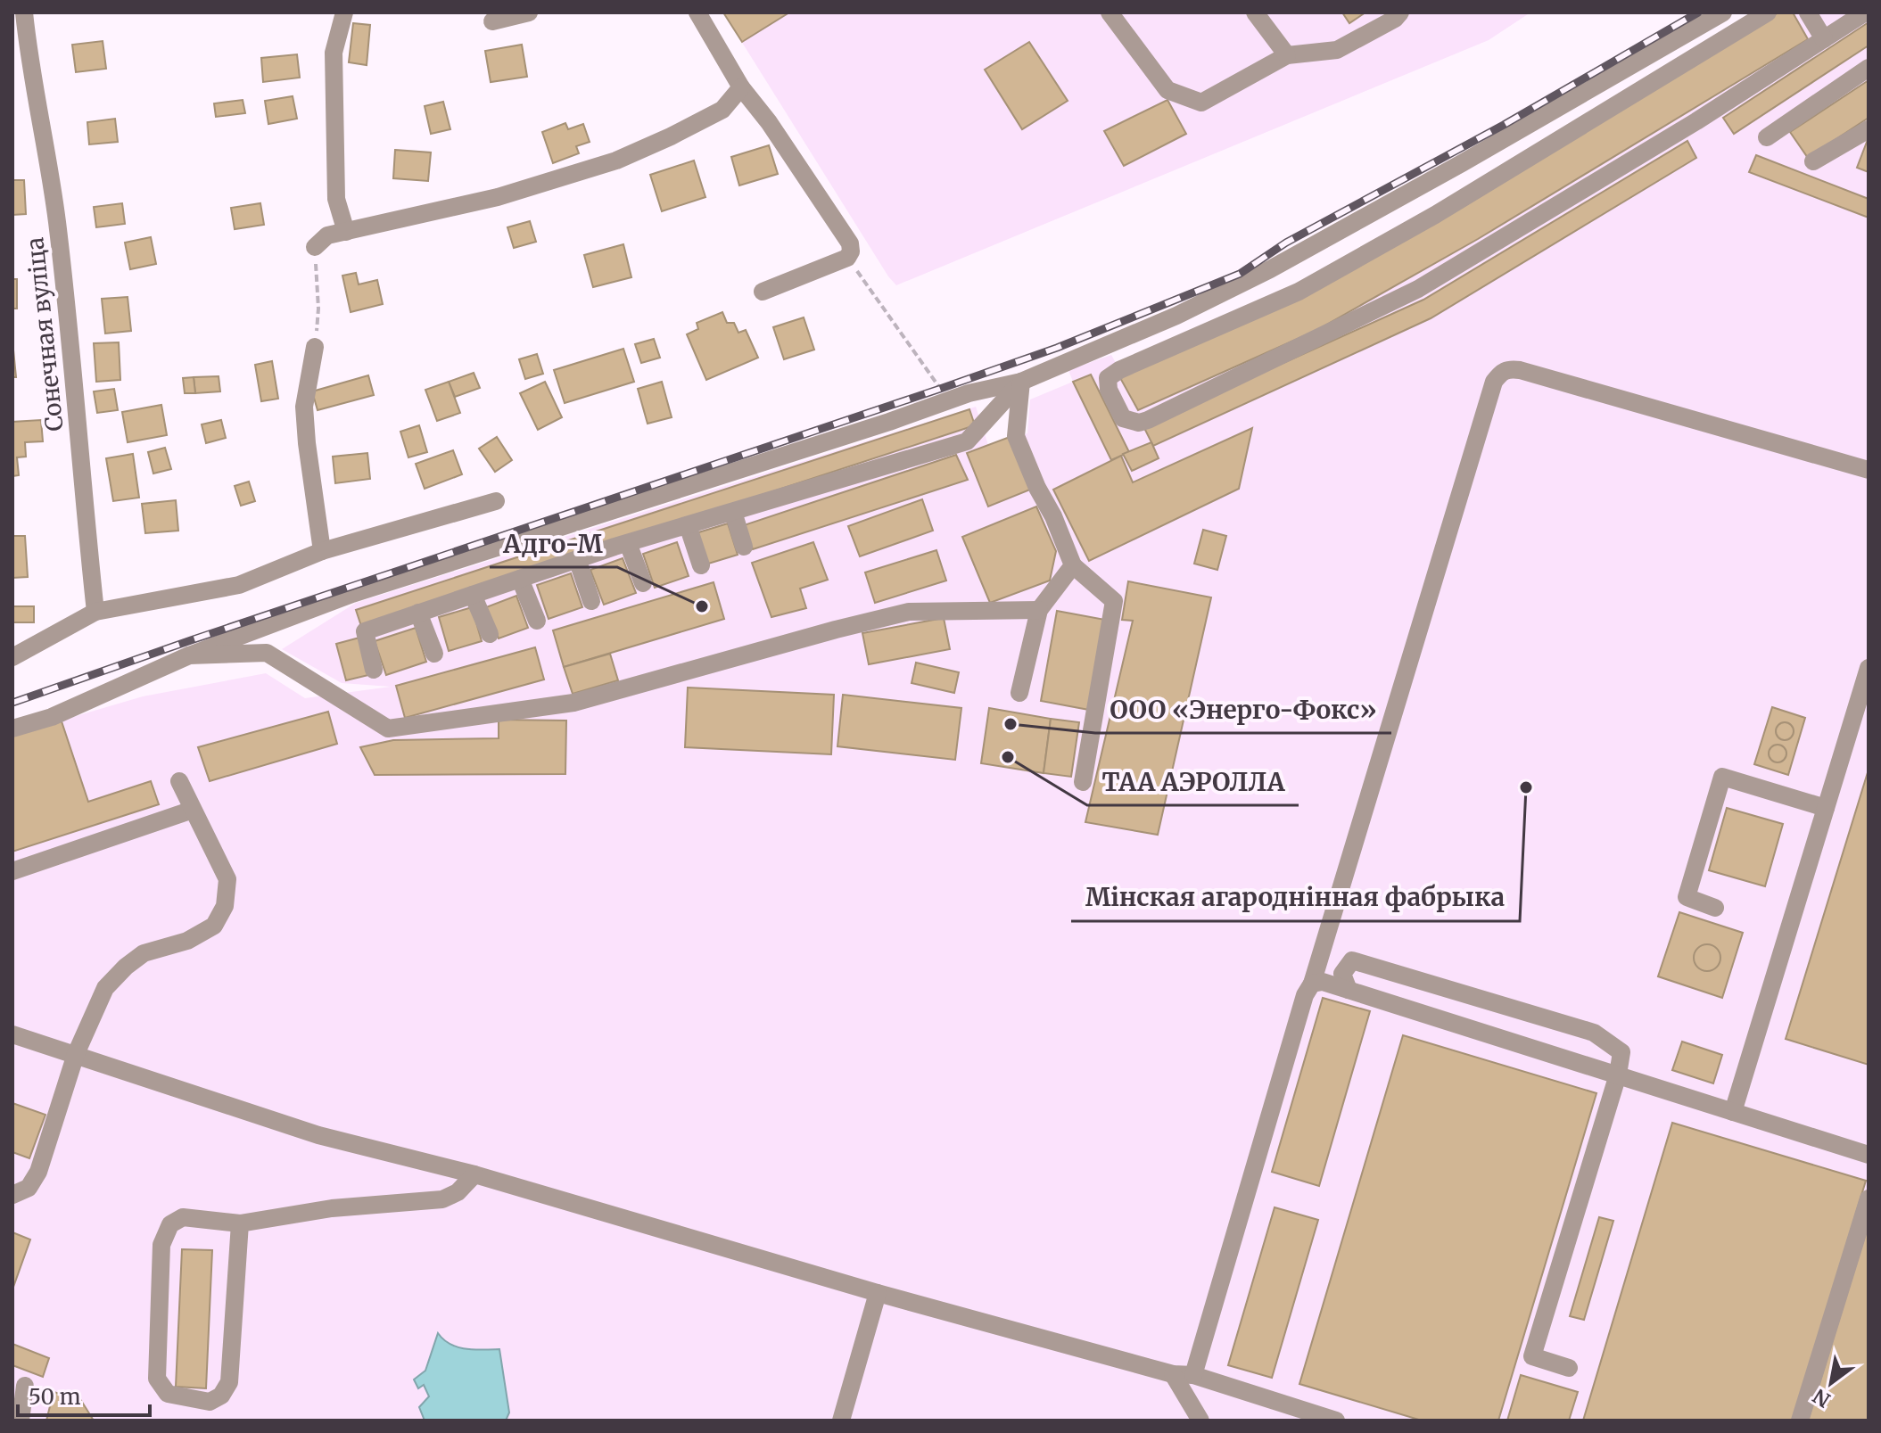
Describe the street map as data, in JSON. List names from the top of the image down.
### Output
{
  "streets": {
    "street": ["Сонечная вуліца"]
  },
  "places": [
    "Адго-М",
    "ООО «Энерго-Фокс»",
    "ТАА АЭРОЛЛА",
    "Мінская агароднінная фабрыка"
  ],
  "scale_bar": "50 m",
  "north": "bottom left"
}
